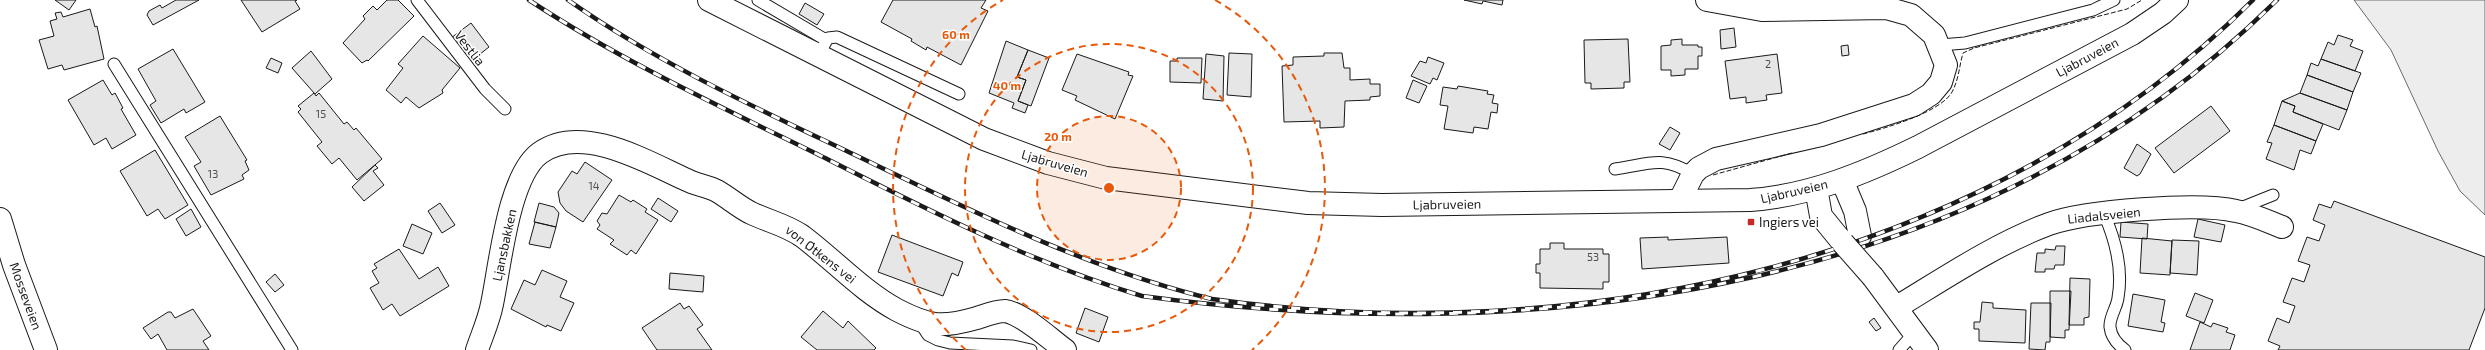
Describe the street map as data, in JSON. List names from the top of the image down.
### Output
{
  "streets": {
    "main road": [
      "Ljabruveien",
      "Liadalsveien",
      "Ljansbakken",
      "von Øtkens vei",
      "Mosseveien"
    ],
    "lane": ["Vestlia"]
  },
  "crossings": [
    ["Ljansbakken", "von Øtkens vei"]
  ],
  "places": {
    "transit": ["Ingiers vei"]
  },
  "house_numbers": [
    "2",
    "15",
    "13",
    "14",
    "53"
  ],
  "rings": ["60 m", "40 m", "20 m"]
}
